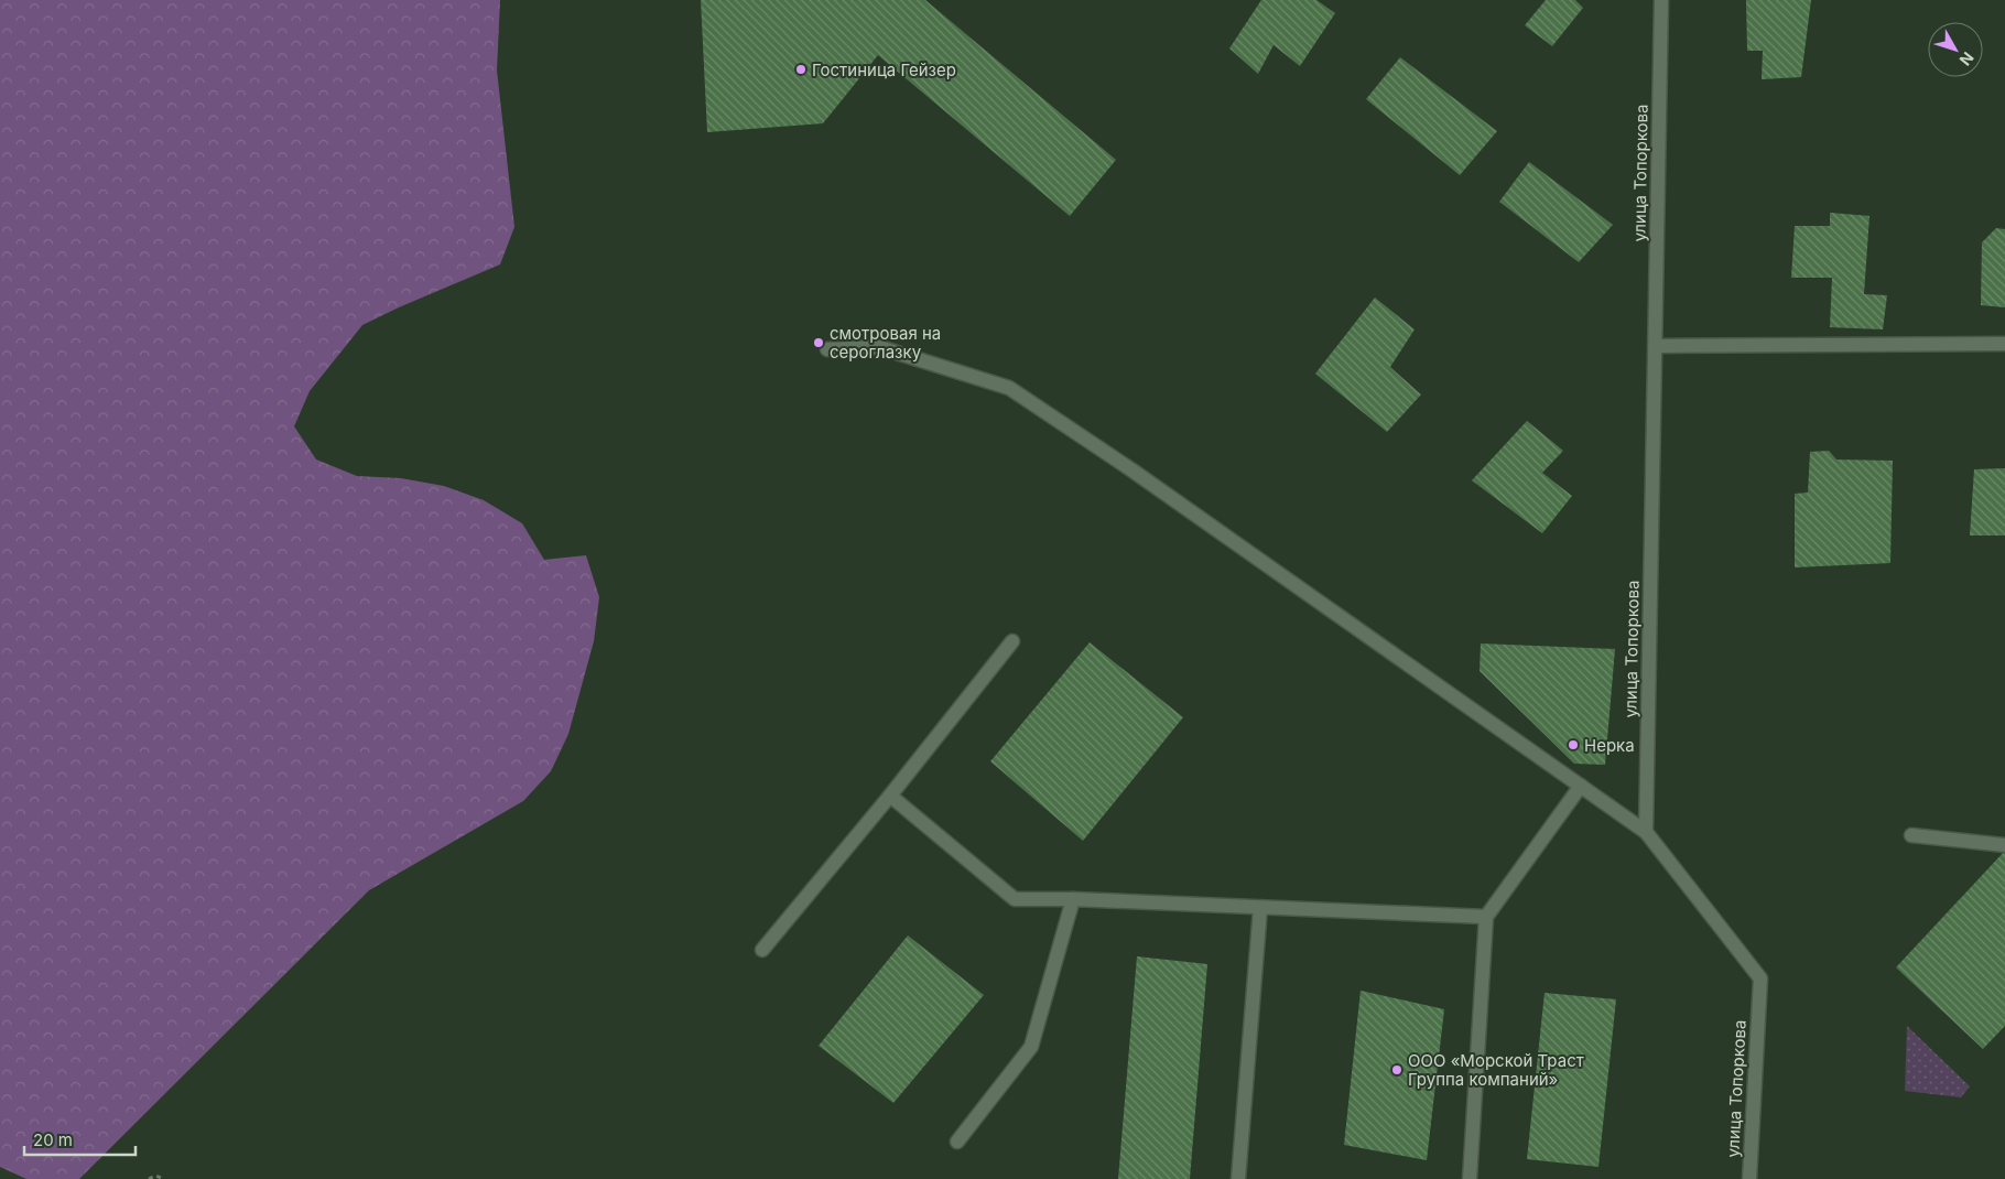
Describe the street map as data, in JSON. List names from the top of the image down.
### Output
{
  "streets": {
    "street": ["улица Топоркова"]
  },
  "places": [
    "Гостиница Гейзер",
    "смотровая на сероглазку",
    "Нерка",
    "ООО «Морской Траст Группа компаний»"
  ],
  "scale_bar": "20 m",
  "north": "bottom right"
}
